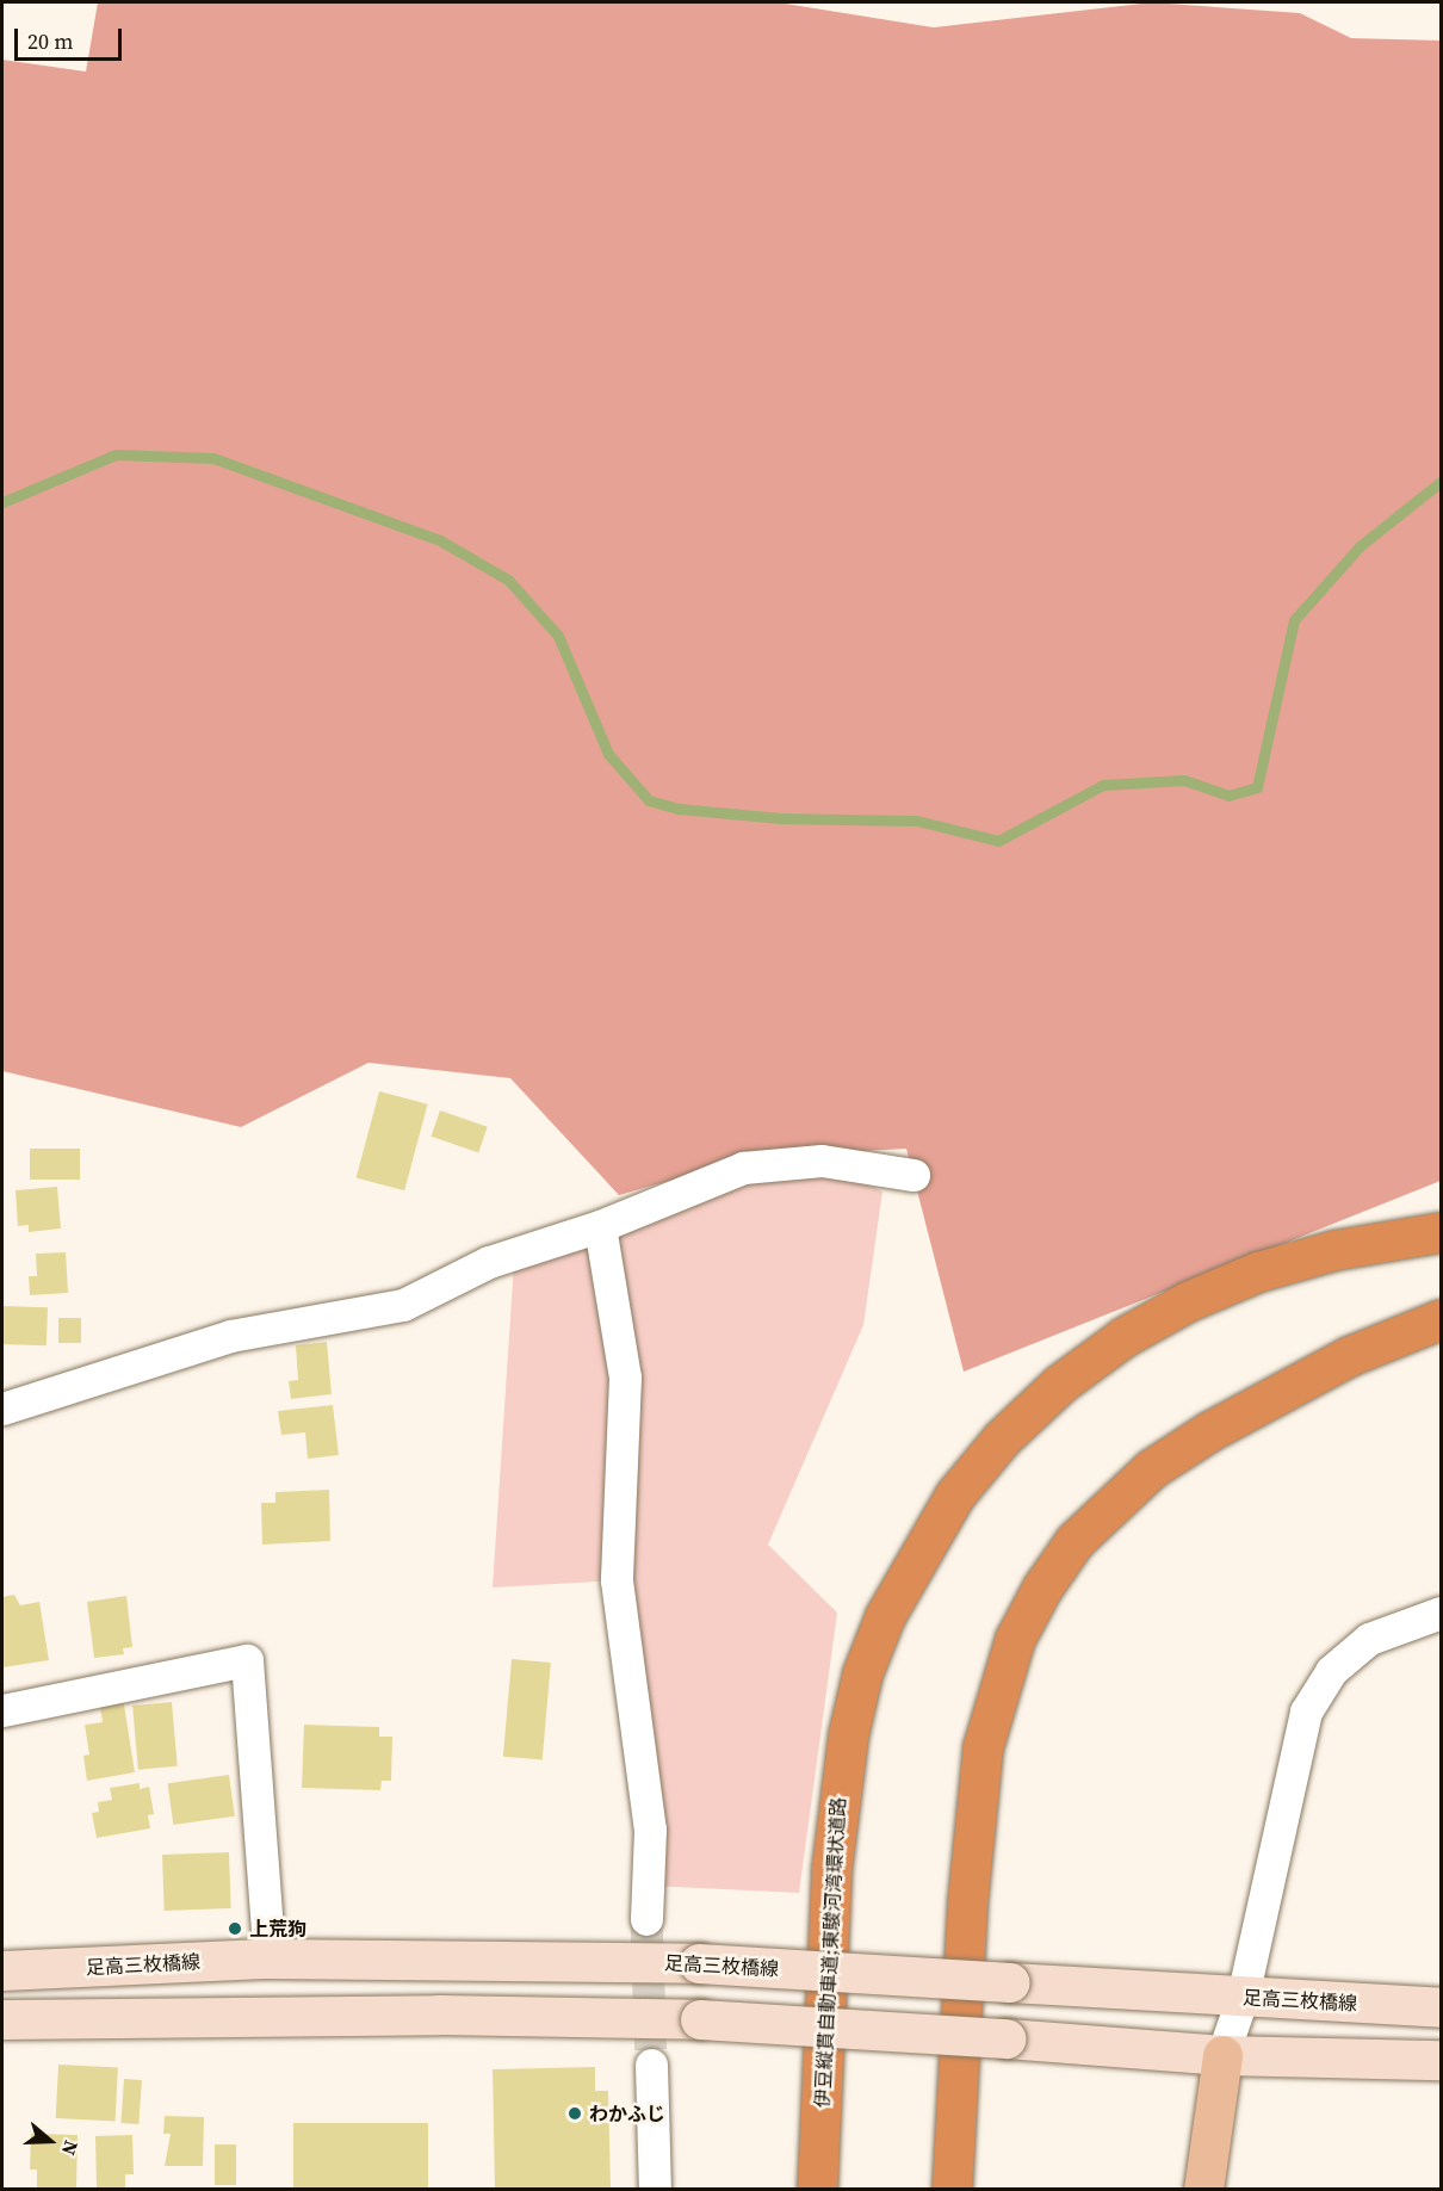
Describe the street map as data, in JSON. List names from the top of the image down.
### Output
{
  "streets": {
    "highway": ["伊豆縦貫自動車道;東駿河湾環状道路"],
    "main road": ["足高三枚橋線"]
  },
  "places": ["上荒狗", "わかふじ"],
  "scale_bar": "20 m",
  "north": "right"
}
